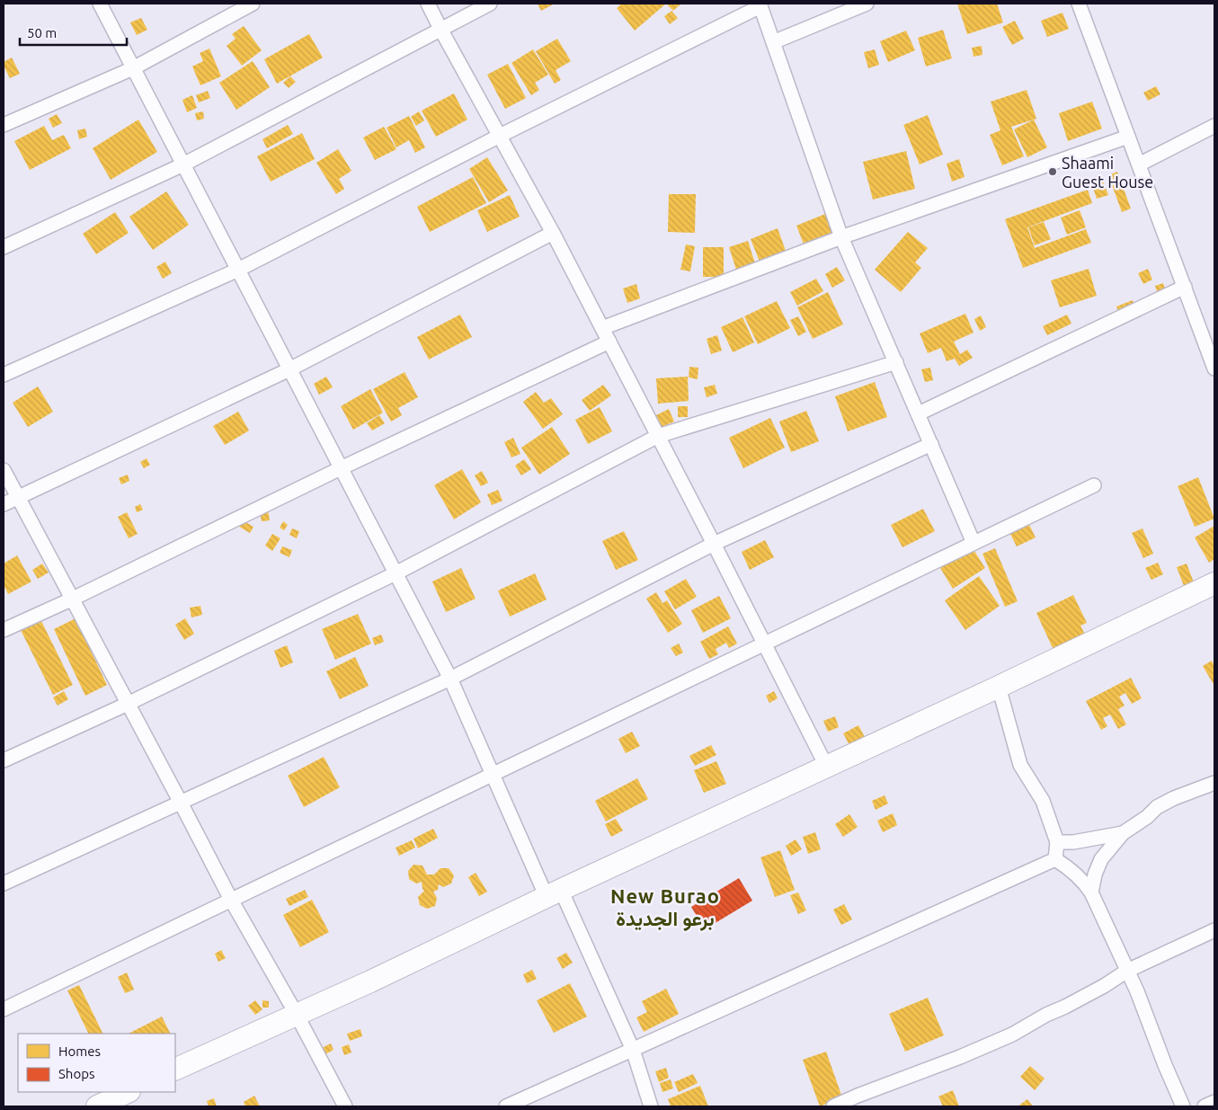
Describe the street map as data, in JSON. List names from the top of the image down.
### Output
{
  "districts": ["New Burao برعو الجديدة"],
  "places": ["Shaami Guest House"],
  "legend": ["Homes", "Shops"],
  "scale_bar": "50 m"
}
